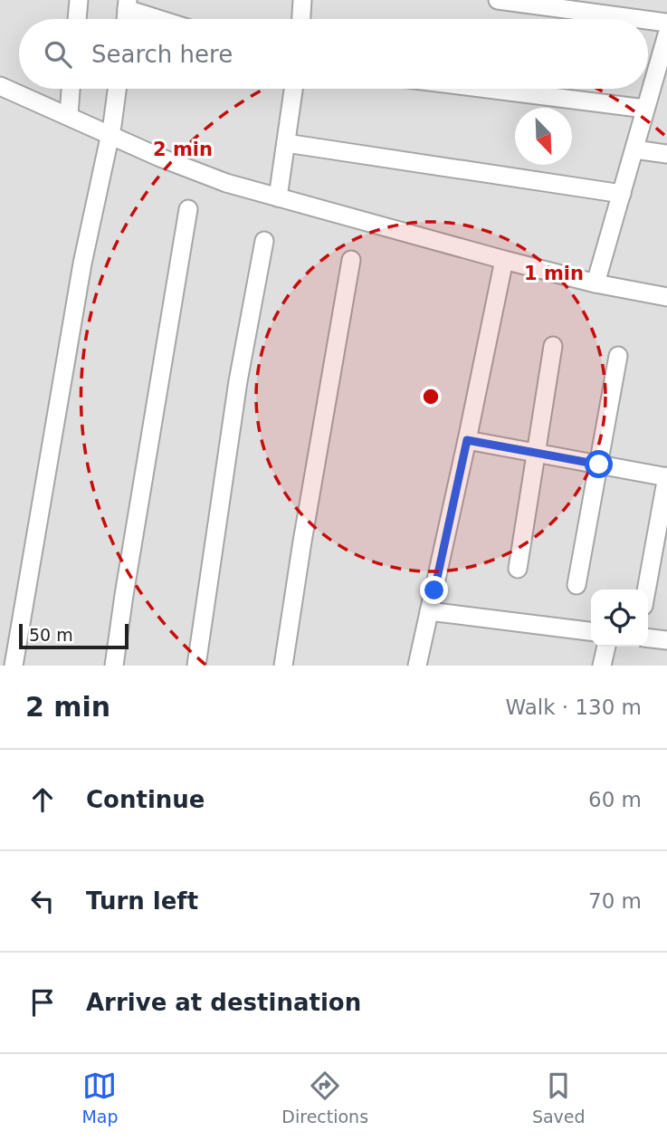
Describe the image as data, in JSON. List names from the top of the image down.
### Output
{
  "scale_bar": "50 m",
  "north": "bottom right",
  "page": {
    "search": "Search here",
    "scale": "50 m",
    "heading": ["2 min", "Walk · 130 m"],
    "list": [
      ["Continue", "60 m"],
      ["Turn left", "70 m"],
      "Arrive at destination"
    ],
    "nav": ["Map", "Directions", "Saved"]
  },
  "rings": ["2 min", "1 min"]
}
